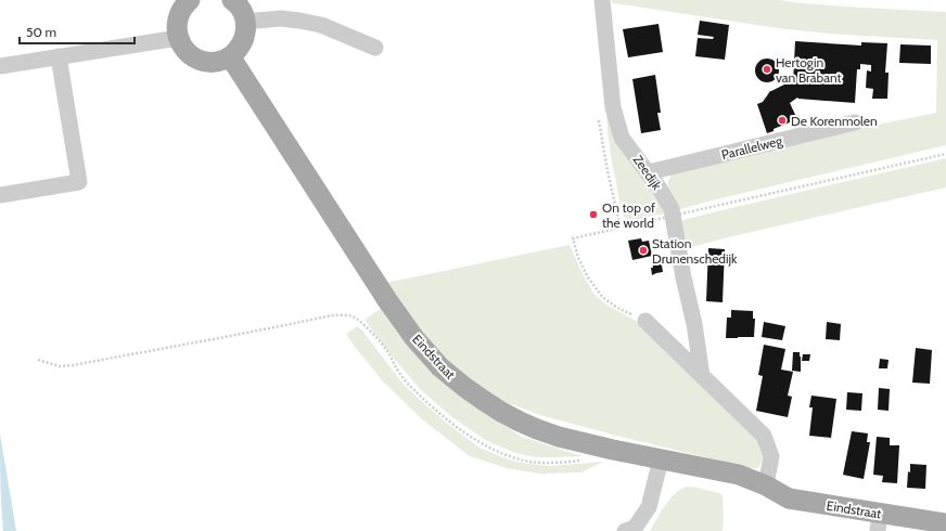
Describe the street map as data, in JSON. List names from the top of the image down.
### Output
{
  "streets": {
    "main road": ["Eindstraat"],
    "street": ["Parallelweg", "Zeedijk"]
  },
  "crossings": [
    ["Parallelweg", "Zeedijk"]
  ],
  "places": [
    "Hertogin van Brabant",
    "De Korenmolen",
    "On top of the world",
    "Station Drunenschedijk"
  ],
  "scale_bar": "50 m"
}
